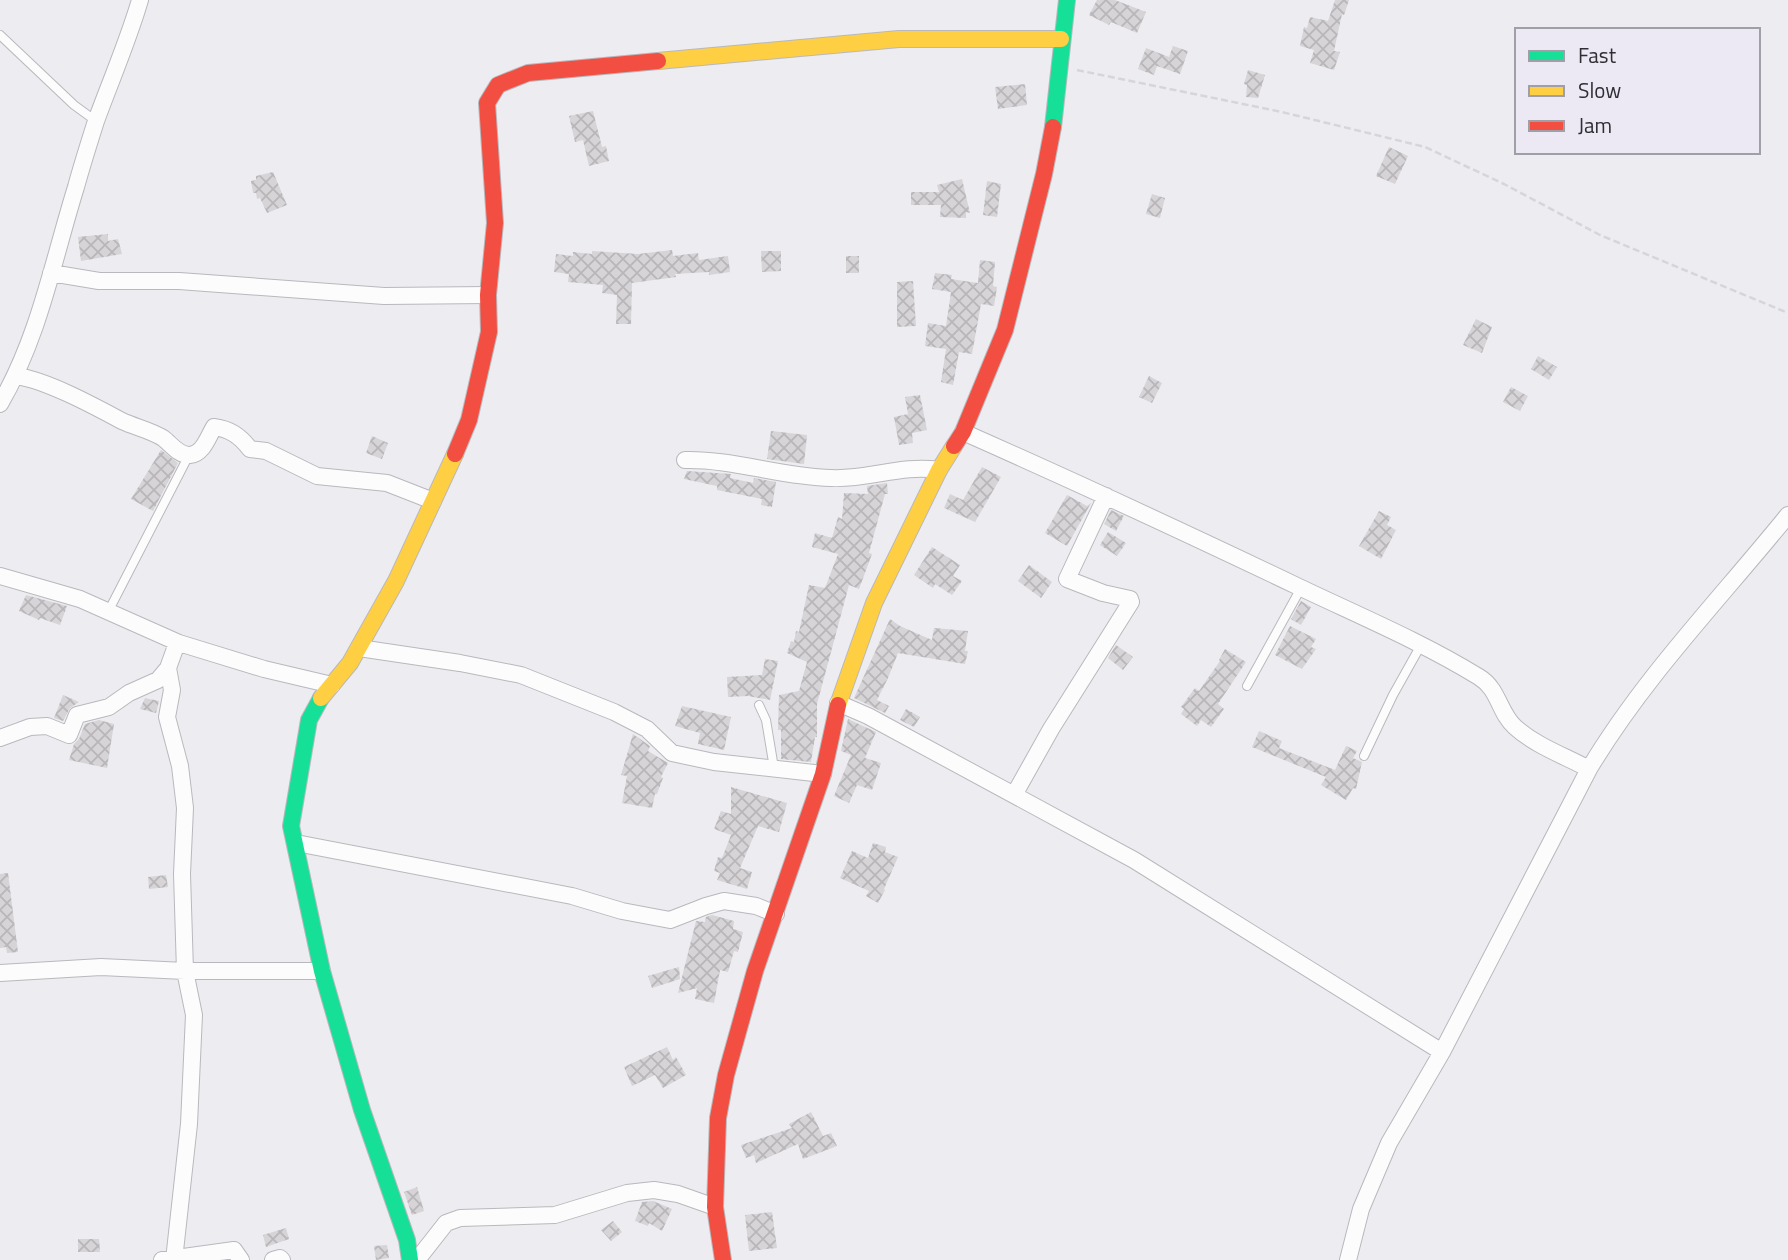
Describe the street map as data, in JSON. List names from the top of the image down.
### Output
{
  "legend": ["Fast", "Slow", "Jam"]
}
